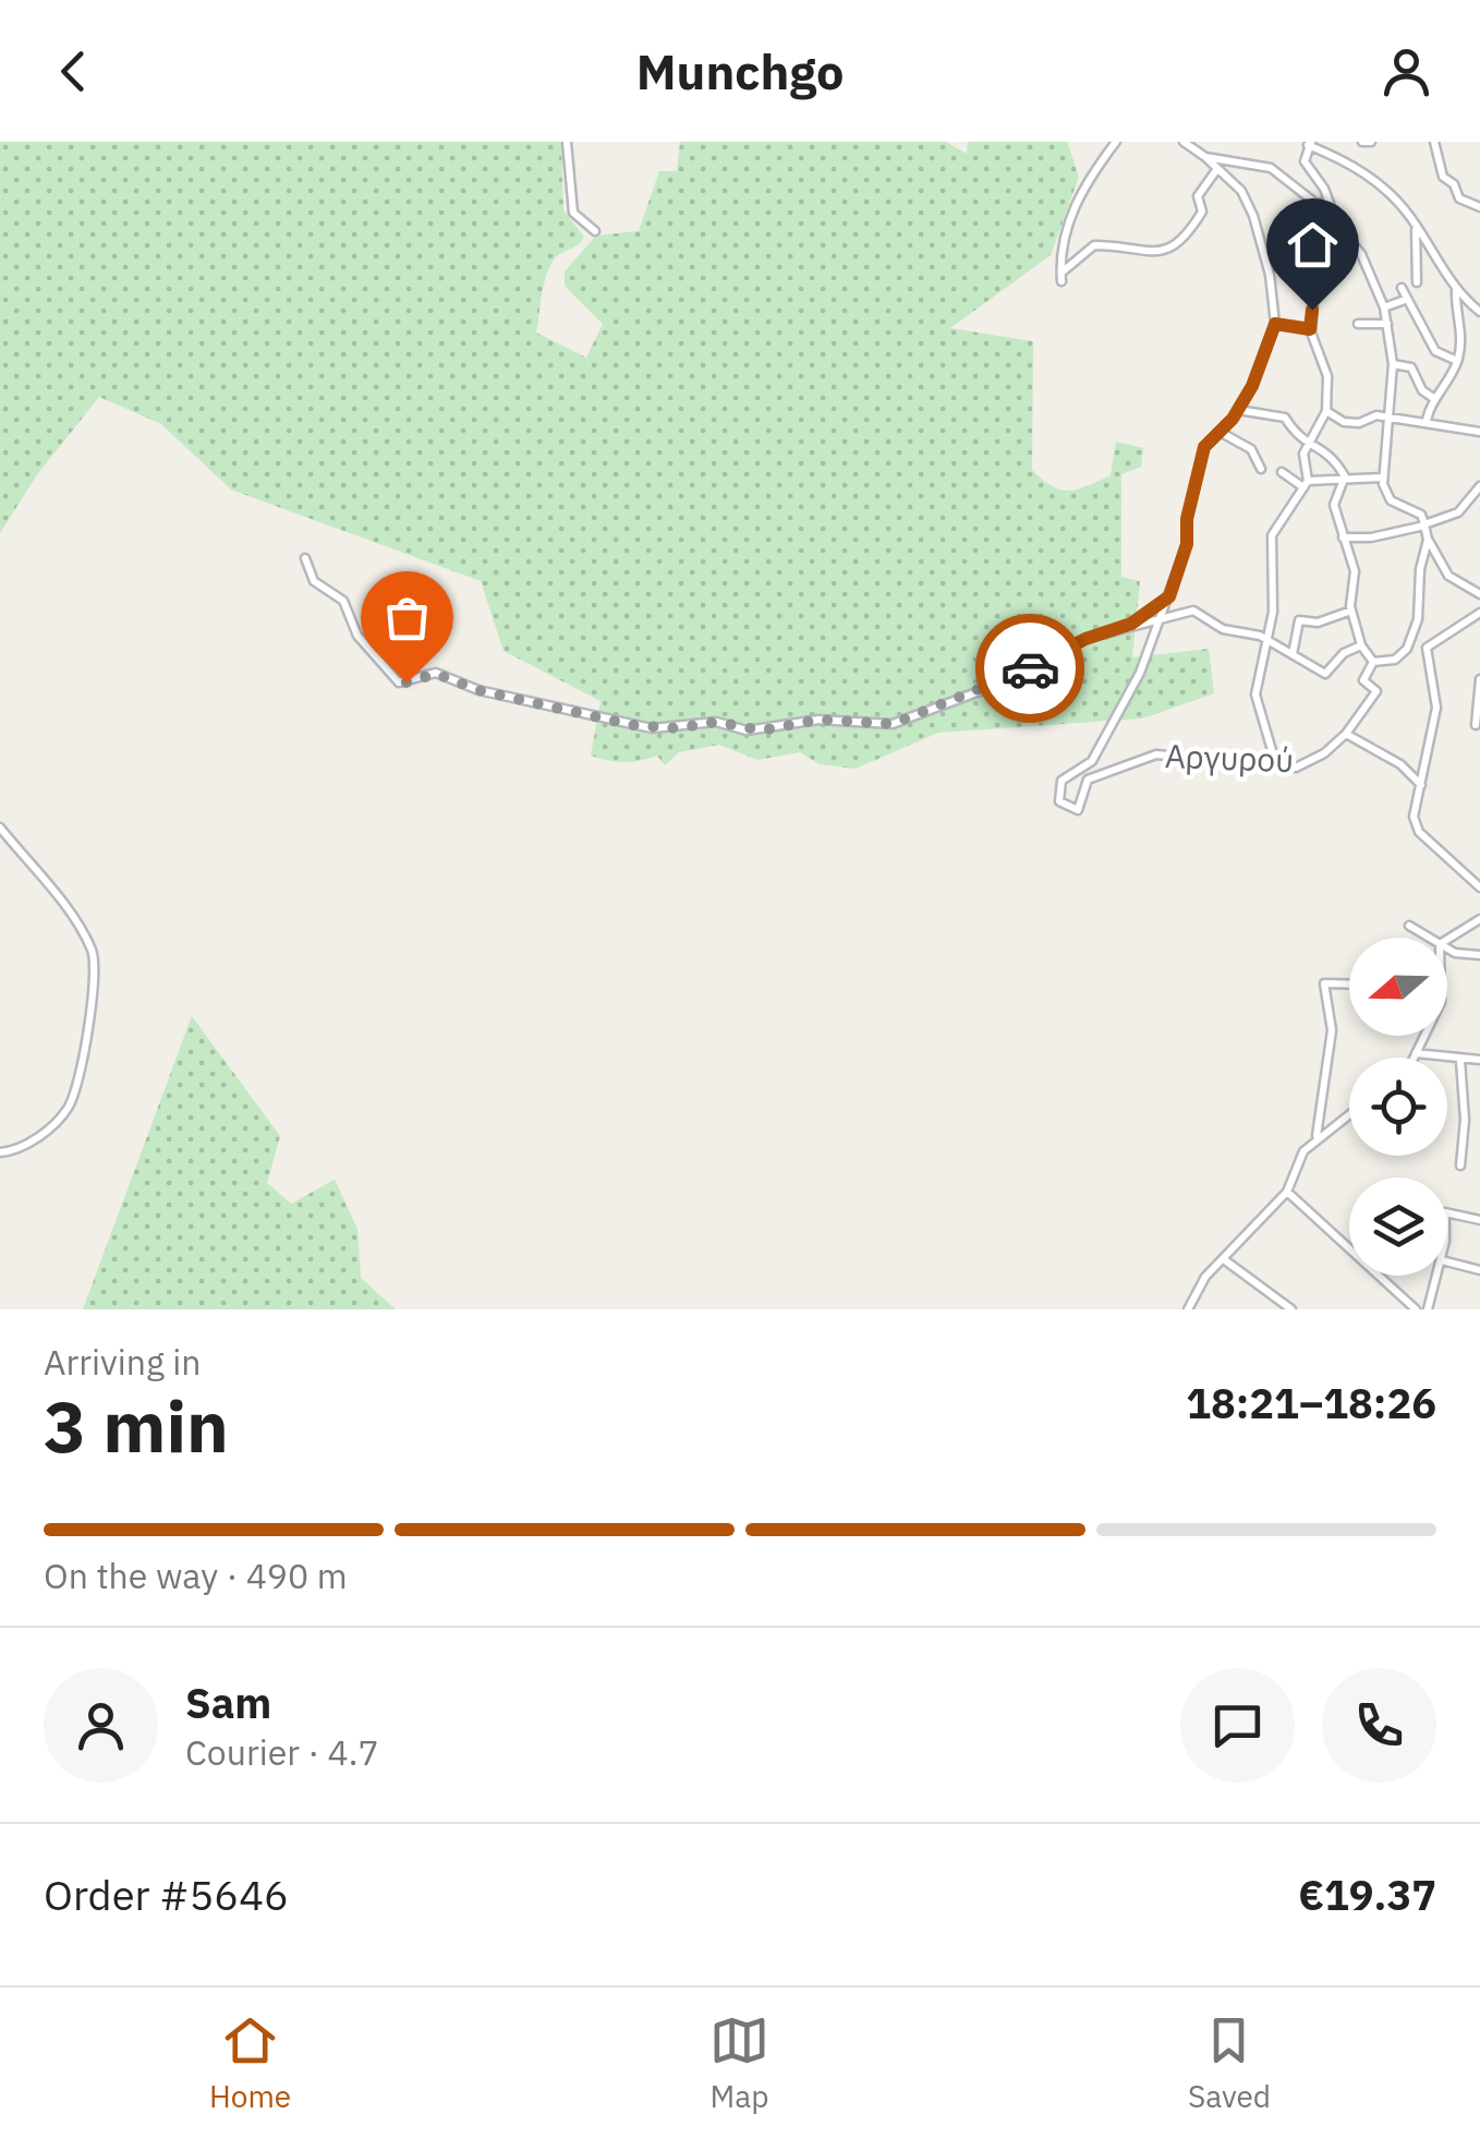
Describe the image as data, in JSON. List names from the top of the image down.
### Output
{
  "streets": {
    "street": ["Αργυρού"]
  },
  "north": "left",
  "page": {
    "header": "Munchgo",
    "heading": ["3 min", "Arriving in", "18:21–18:26"],
    "panel": [
      "Sam",
      "Courier · 4.7",
      "Order #5646",
      "€19.37"
    ],
    "bar": "On the way · 490 m",
    "tabs": ["Home", "Map", "Saved"]
  }
}
